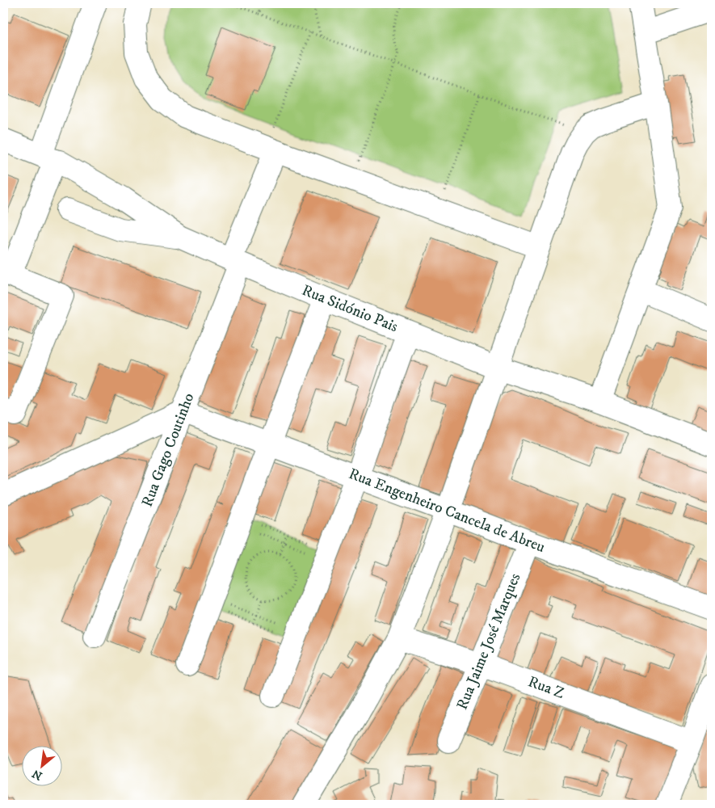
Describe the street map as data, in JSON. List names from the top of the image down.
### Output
{
  "streets": {
    "street": [
      "Rua Sidónio Pais",
      "Rua Gago Coutinho",
      "Rua Engenheiro Cancela de Abreu",
      "Rua Jaime José Marques",
      "Rua Z"
    ]
  },
  "crossings": [
    ["Rua Sidónio Pais", "Rua Gago Coutinho"],
    ["Rua Gago Coutinho", "Rua Engenheiro Cancela de Abreu"],
    ["Rua Engenheiro Cancela de Abreu", "Rua Jaime José Marques"],
    ["Rua Jaime José Marques", "Rua Z"]
  ],
  "north": "bottom left"
}
